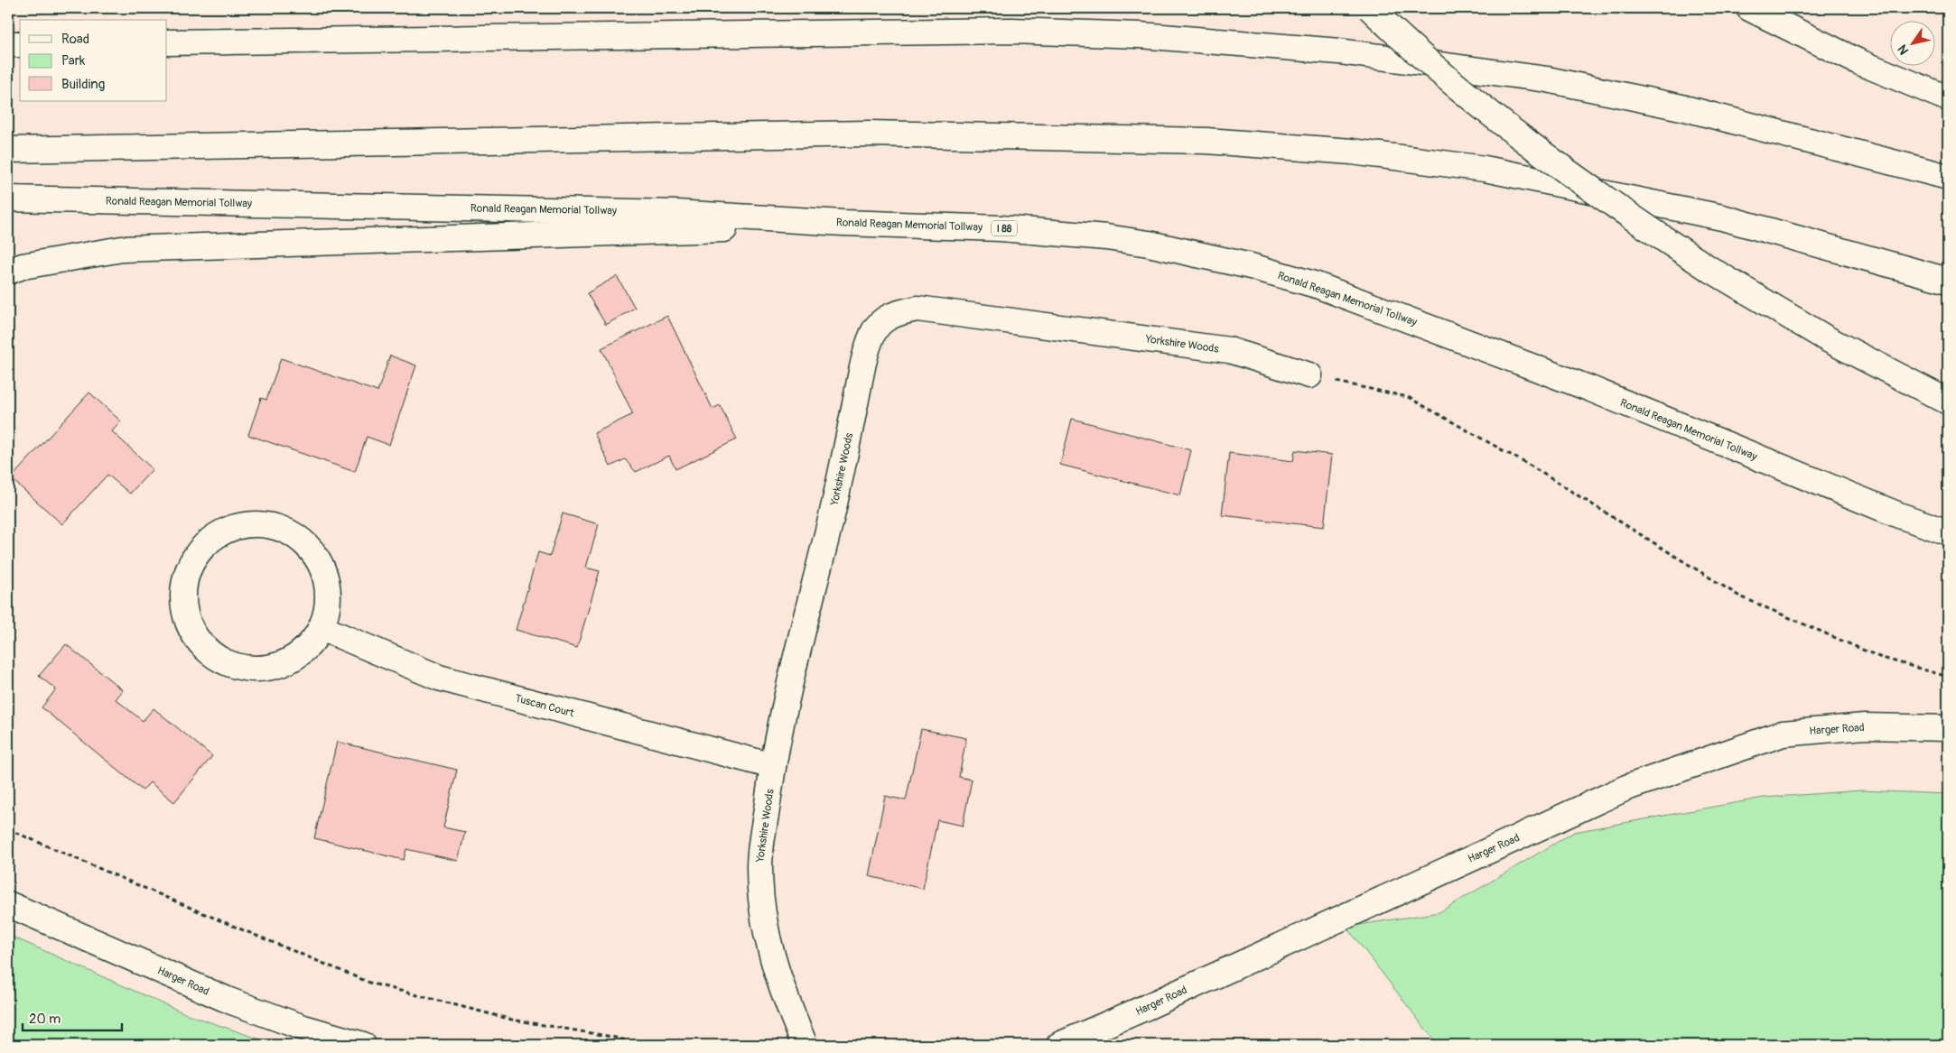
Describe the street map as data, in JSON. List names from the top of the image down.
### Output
{
  "streets": {
    "main road": [
      "Ronald Reagan Memorial Tollway",
      "I 88",
      "Yorkshire Woods",
      "Tuscan Court",
      "Harger Road"
    ]
  },
  "crossings": [
    ["Yorkshire Woods", "Tuscan Court"]
  ],
  "legend": ["Road", "Park", "Building"],
  "scale_bar": "20 m",
  "north": "bottom left"
}
